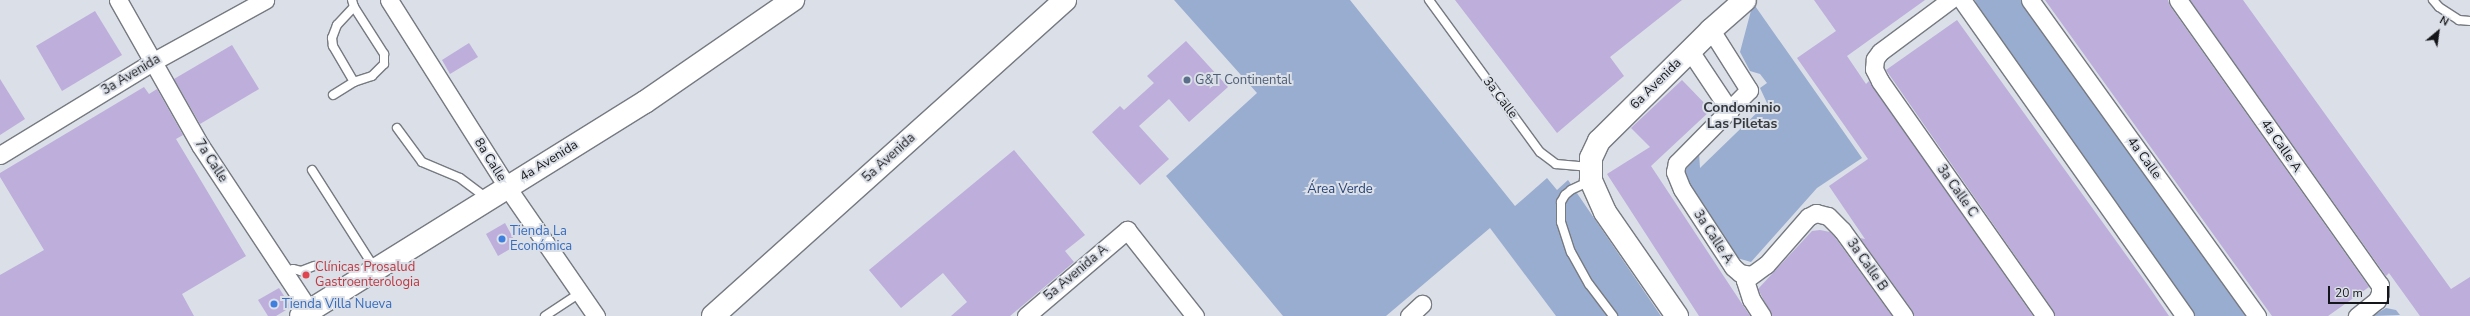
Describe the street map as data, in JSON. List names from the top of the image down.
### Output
{
  "streets": {
    "main road": ["6a Avenida", "5a Avenida", "4a Avenida"],
    "street": [
      "3a Avenida",
      "4a Calle A",
      "4a Calle",
      "8a Calle",
      "7a Calle",
      "3a Calle C",
      "3a Calle A",
      "3a Calle B",
      "5a Avenida A"
    ],
    "lane": ["3a Calle"]
  },
  "crossings": [
    ["3a Avenida", "7a Calle"],
    ["6a Avenida", "3a Calle"],
    ["8a Calle", "4a Avenida"],
    ["7a Calle", "4a Avenida"],
    ["3a Calle A", "3a Calle B"]
  ],
  "districts": ["Condominio Las Piletas"],
  "parks": ["Área Verde"],
  "places": [
    "G&T Continental",
    "Tienda La Económica",
    "Clínicas Prosalud Gastroenterologia",
    "Tienda Villa Nueva"
  ],
  "scale_bar": "20 m",
  "north": "top right"
}
